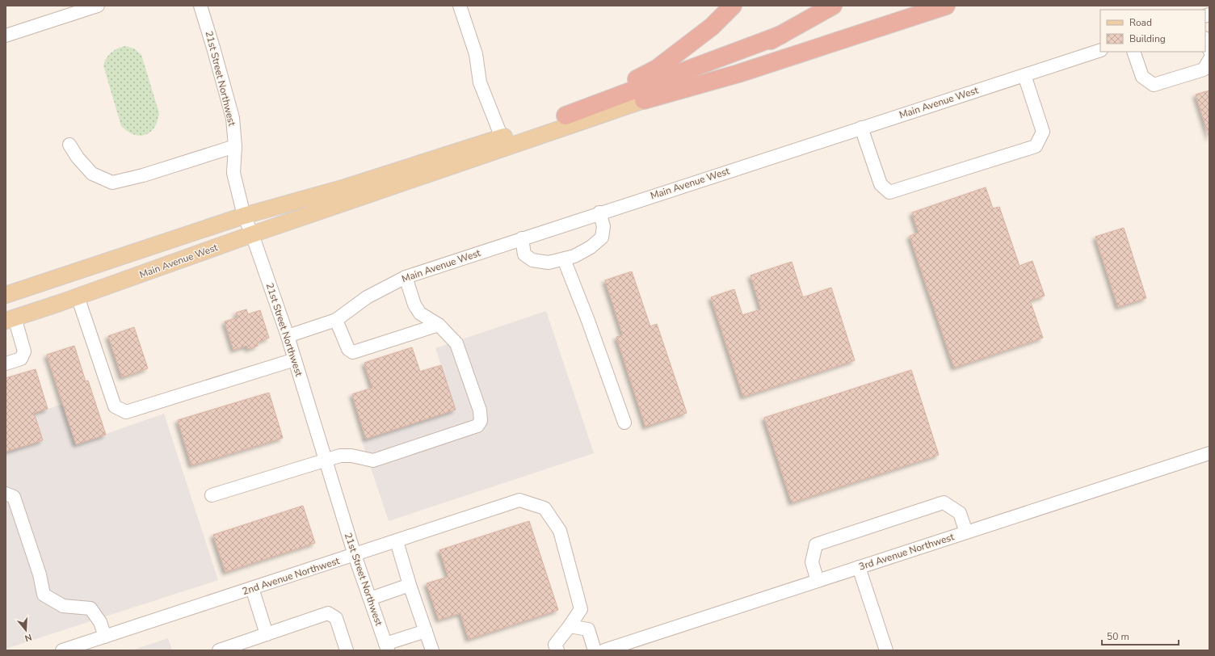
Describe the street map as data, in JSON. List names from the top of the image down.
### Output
{
  "streets": {
    "main road": ["Main Avenue West"],
    "street": ["21st Street Northwest", "3rd Avenue Northwest", "2nd Avenue Northwest"]
  },
  "crossings": [
    ["21st Street Northwest", "Main Avenue West"],
    ["21st Street Northwest", "2nd Avenue Northwest"]
  ],
  "legend": ["Road", "Building"],
  "scale_bar": "50 m",
  "north": "bottom"
}
